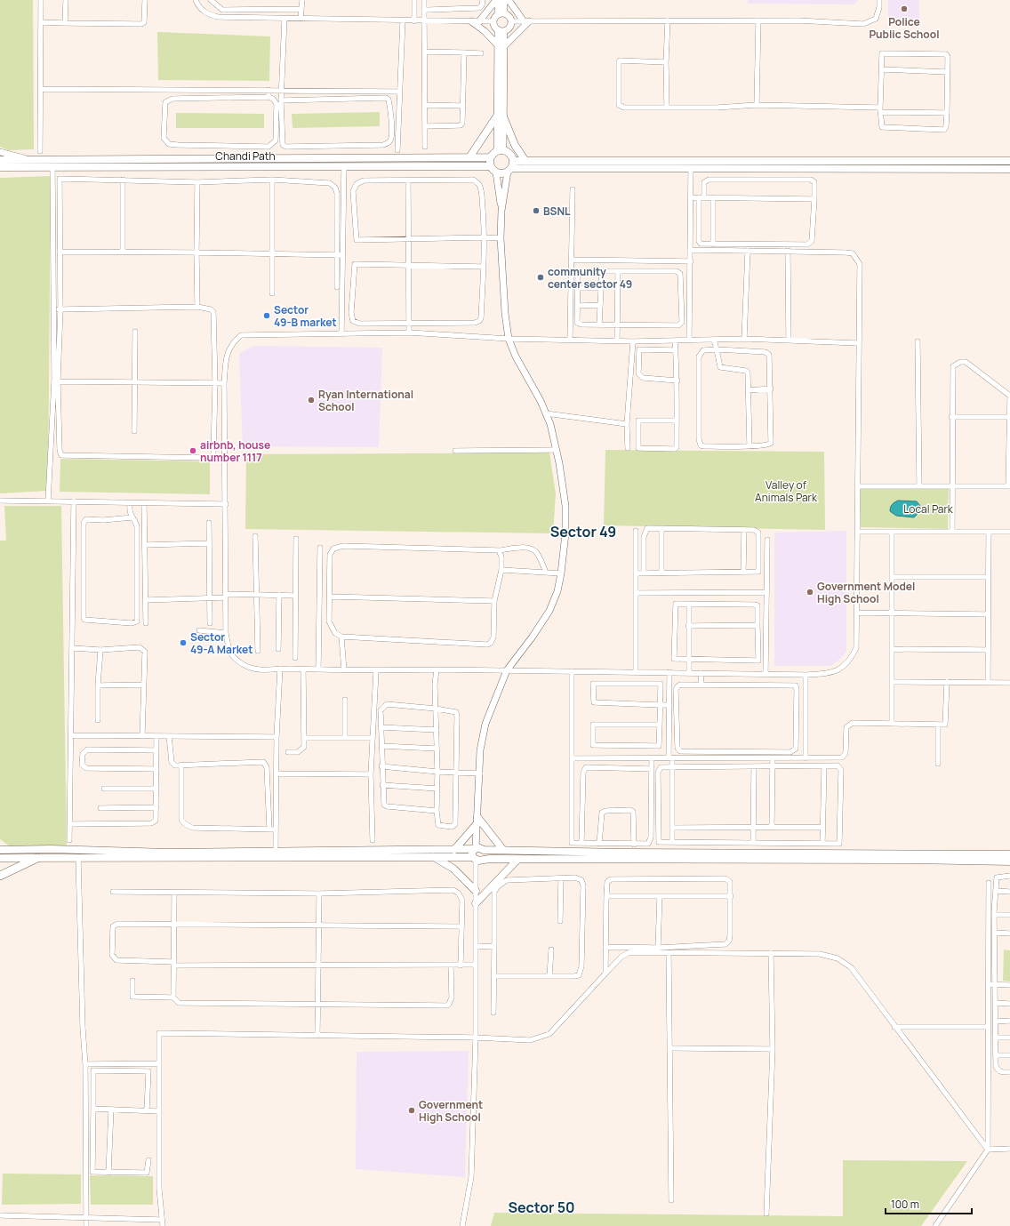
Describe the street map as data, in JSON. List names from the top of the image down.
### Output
{
  "streets": {
    "main road": ["Chandi Path"]
  },
  "districts": ["Sector 49", "Sector 50"],
  "parks": ["Valley of Animals Park", "Local Park"],
  "places": [
    "Police Public School",
    "BSNL",
    "community center sector 49",
    "Sector 49-B market",
    "Ryan International School",
    "airbnb, house number 1117",
    "Government Model High School",
    "Sector 49-A Market",
    "Government High School"
  ],
  "scale_bar": "100 m"
}
